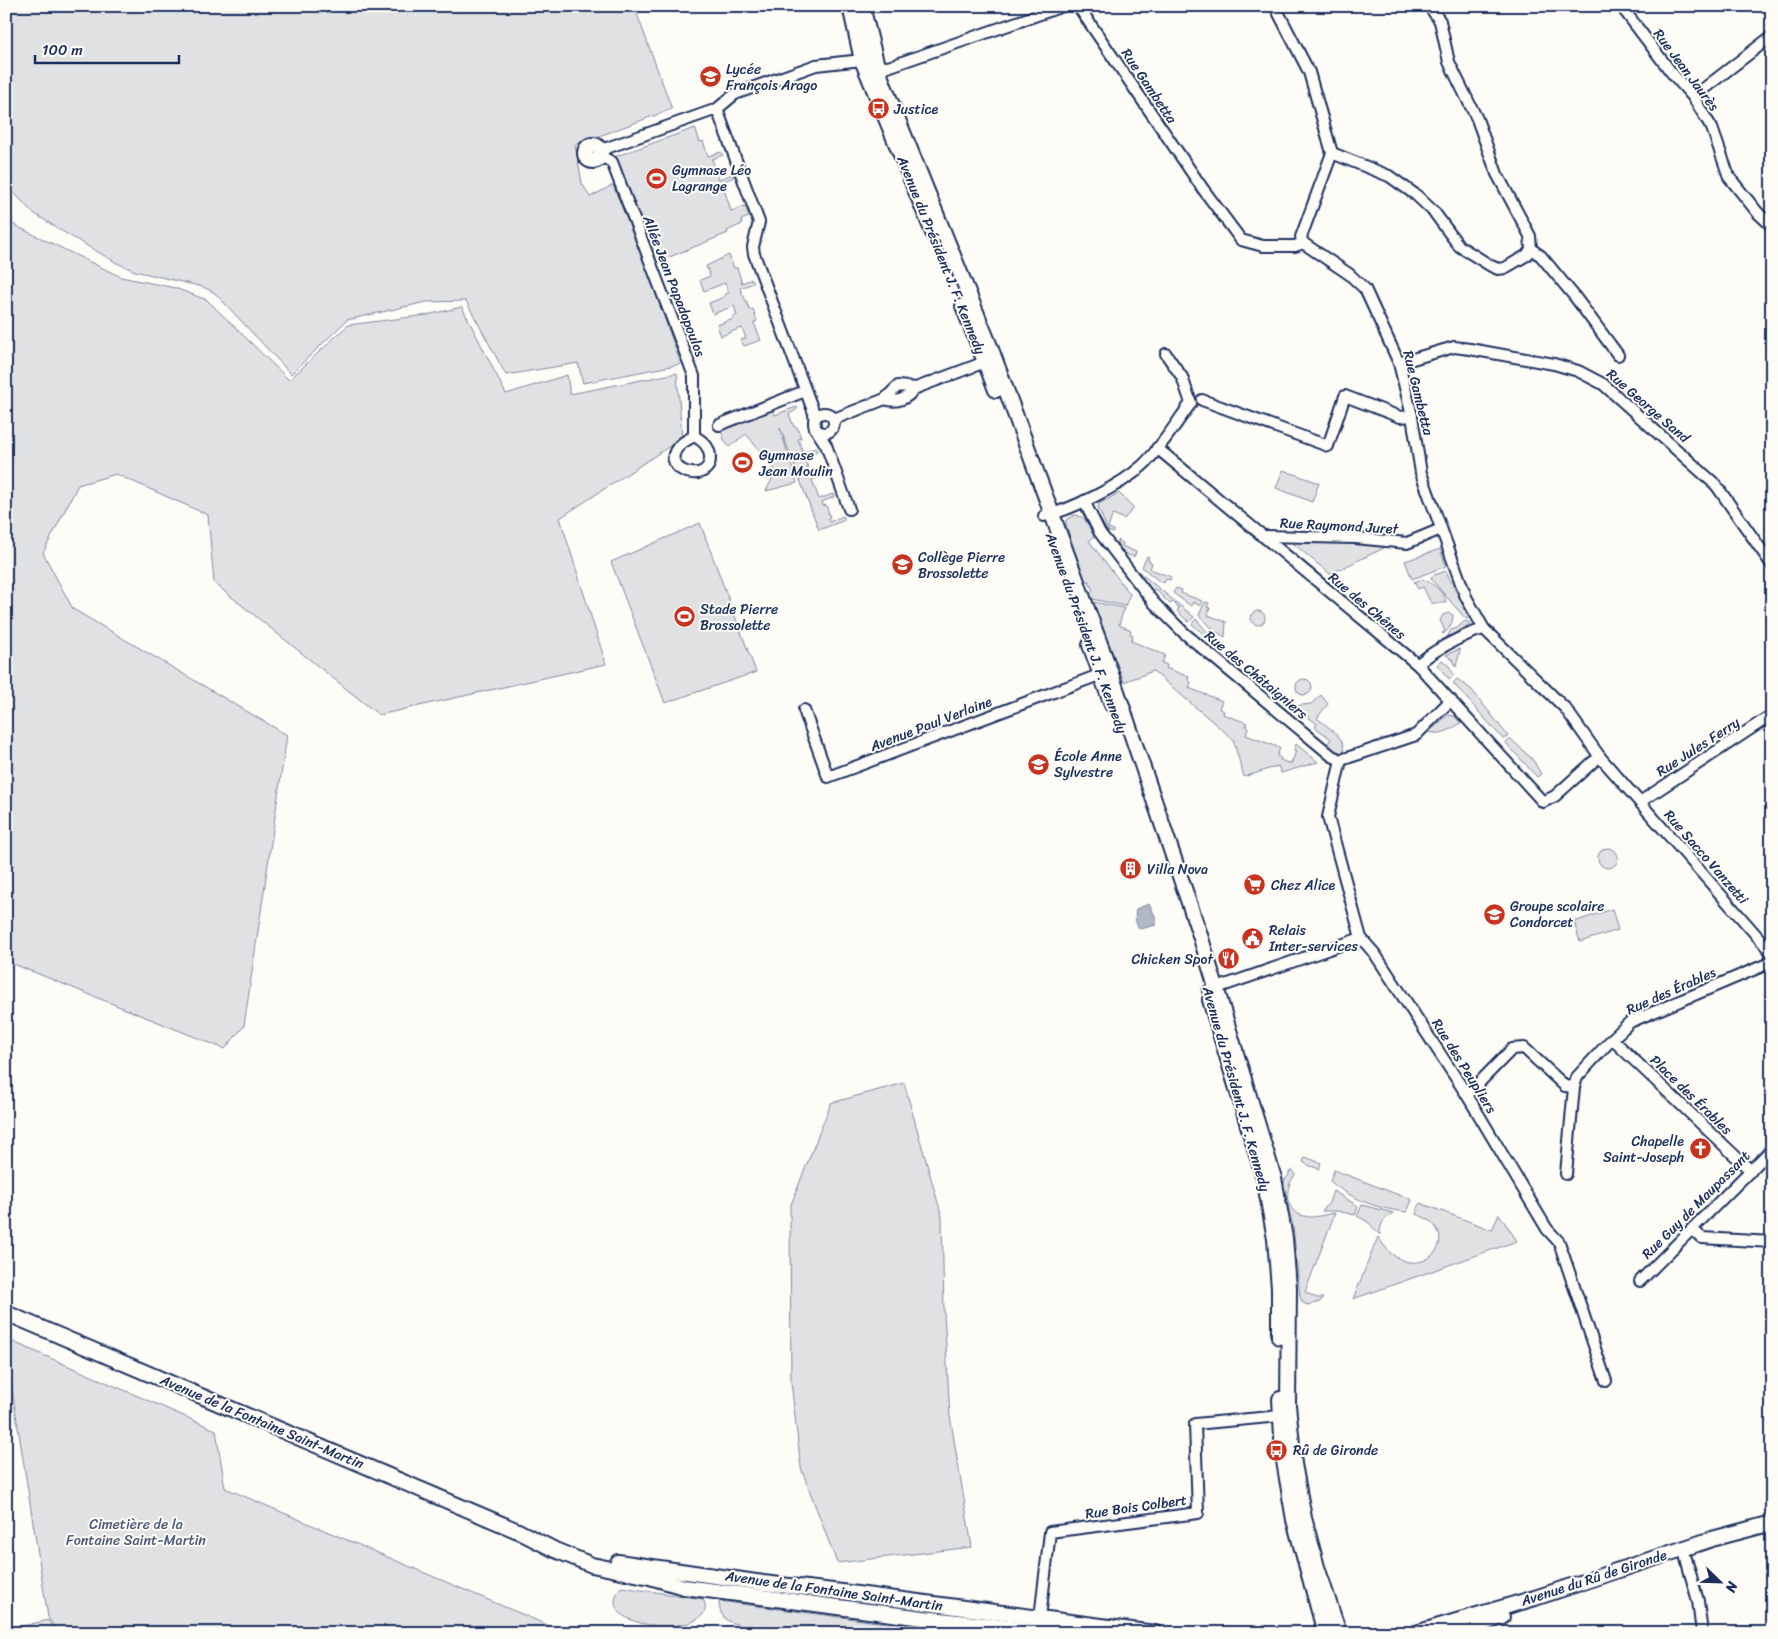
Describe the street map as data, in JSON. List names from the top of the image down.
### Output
{
  "streets": {
    "main road": ["Avenue du Président J. F. Kennedy", "Avenue de la Fontaine Saint-Martin", "Avenue du Rû de Gironde"],
    "street": [
      "Rue Jean Jaurès",
      "Rue Gambetta",
      "Allée Jean Papadopoulos",
      "Rue George Sand",
      "Rue Raymond Juret",
      "Rue des Chênes",
      "Rue des Châtaigniers",
      "Avenue Paul Verlaine",
      "Rue Jules Ferry",
      "Rue Sacco Vanzetti",
      "Rue des Érables",
      "Rue des Peupliers",
      "Place des Érables",
      "Rue Guy de Maupassant",
      "Rue Bois Colbert"
    ]
  },
  "crossings": [
    ["Rue Gambetta", "Rue George Sand"],
    ["Rue Gambetta", "Rue Raymond Juret"],
    ["Rue Gambetta", "Rue des Chênes"],
    ["Rue Gambetta", "Rue Jules Ferry"],
    ["Rue Gambetta", "Rue Sacco Vanzetti"],
    ["Avenue du Président J. F. Kennedy", "Avenue Paul Verlaine"],
    ["Avenue du Président J. F. Kennedy", "Rue Bois Colbert"],
    ["Rue Raymond Juret", "Rue des Chênes"],
    ["Rue des Châtaigniers", "Rue des Peupliers"],
    ["Rue Jules Ferry", "Rue Sacco Vanzetti"],
    ["Rue des Érables", "Place des Érables"],
    ["Place des Érables", "Rue Guy de Maupassant"],
    ["Avenue de la Fontaine Saint-Martin", "Rue Bois Colbert"]
  ],
  "parks": ["Cimetière de la Fontaine Saint-Martin"],
  "places": {
    "school or university": [
      "Lycée François Arago",
      "Collège Pierre Brossolette",
      "École Anne Sylvestre",
      "Groupe scolaire Condorcet"
    ],
    "bus stop": ["Justice", "Rû de Gironde"],
    "sports": ["Gymnase Léo Lagrange", "Gymnase Jean Moulin", "Stade Pierre Brossolette"],
    "building": ["Villa Nova"],
    "supermarket": ["Chez Alice"],
    "public building": ["Relais Inter-services"],
    "restaurant": ["Chicken Spot"],
    "church": ["Chapelle Saint-Joseph"]
  },
  "scale_bar": "100 m",
  "north": "bottom right"
}
